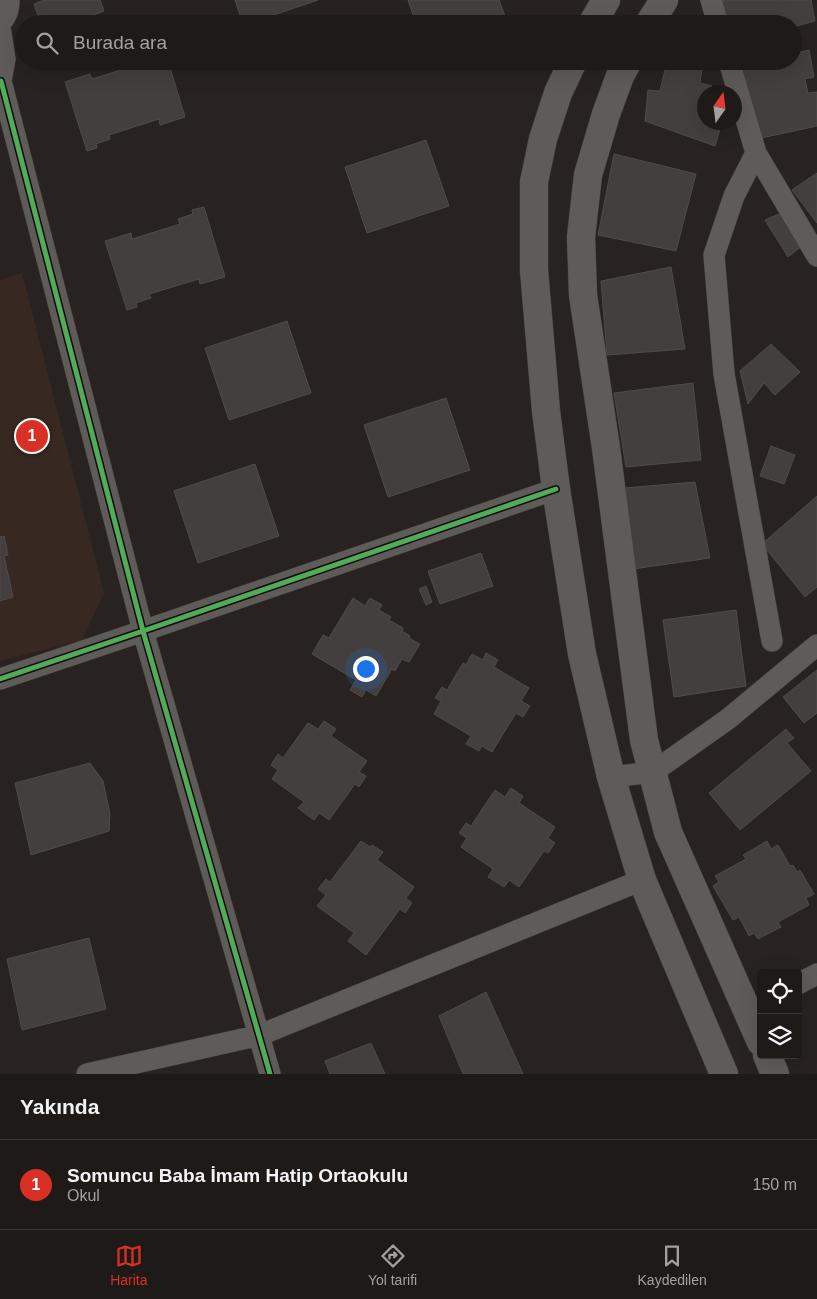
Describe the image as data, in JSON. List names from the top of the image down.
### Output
{
  "north": "top",
  "page": {
    "search": "Burada ara",
    "pins": "1",
    "heading": "Yakında",
    "list": [
      {
        "mark": "1",
        "name": "Somuncu Baba İmam Hatip Ortaokulu",
        "note": "Okul",
        "value": "150 m"
      }
    ],
    "nav": ["Harita", "Yol tarifi", "Kaydedilen"]
  }
}
